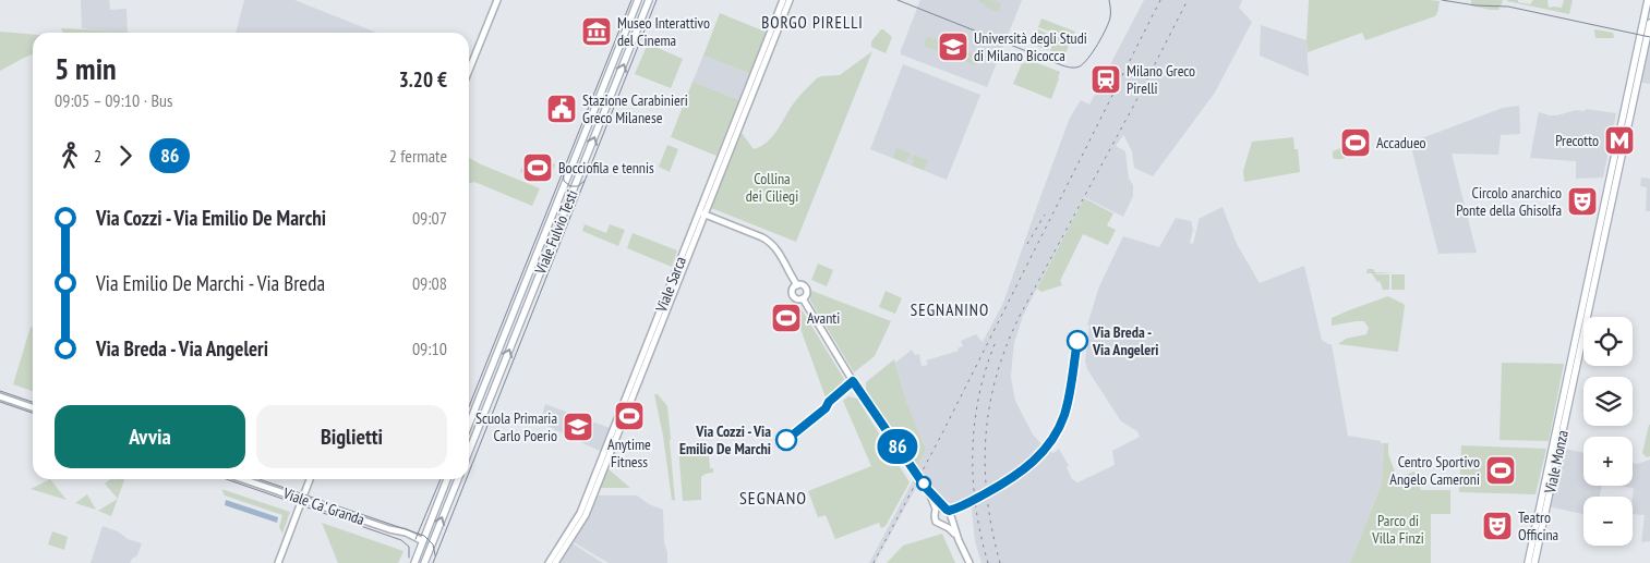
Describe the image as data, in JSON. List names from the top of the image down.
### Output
{
  "streets": {
    "main road": ["Viale Fulvio Testi", "Viale Monza", "Viale Ca' Granda"],
    "street": ["Viale Sarca"]
  },
  "districts": ["BORGO PIRELLI", "SEGNANINO", "SEGNANO"],
  "parks": ["Collina dei Ciliegi", "Parco di Villa Finzi"],
  "places": {
    "museum": ["Museo Interattivo del Cinema"],
    "school or university": ["Università degli Studi di Milano Bicocca", "Scuola Primaria Carlo Poerio"],
    "station": ["Milano Greco Pirelli"],
    "public building": ["Stazione Carabinieri Greco Milanese"],
    "metro station": ["Precotto"],
    "sports": [
      "Accadueo",
      "Bocciofila e tennis",
      "Avanti",
      "Anytime Fitness",
      "Centro Sportivo Angelo Cameroni"
    ],
    "theatre": ["Circolo anarchico Ponte della Ghisolfa", "Teatro Officina"],
    "other": ["Via Breda - Via Angeleri", "Via Cozzi - Via Emilio De Marchi"]
  },
  "lines": ["bus line 86"],
  "page": {
    "on_map": "86",
    "heading": ["5 min", "09:05 – 09:10 · Bus", "3.20 €"],
    "legs": ["2", "86", "2 fermate"],
    "list": [
      {
        "name": "Via Cozzi - Via Emilio De Marchi",
        "value": "09:07"
      },
      {
        "name": "Via Emilio De Marchi - Via Breda",
        "value": "09:08"
      },
      {
        "name": "Via Breda - Via Angeleri",
        "value": "09:10"
      }
    ],
    "map_buttons": ["+", "−"],
    "buttons": ["Avvia", "Biglietti"]
  }
}
